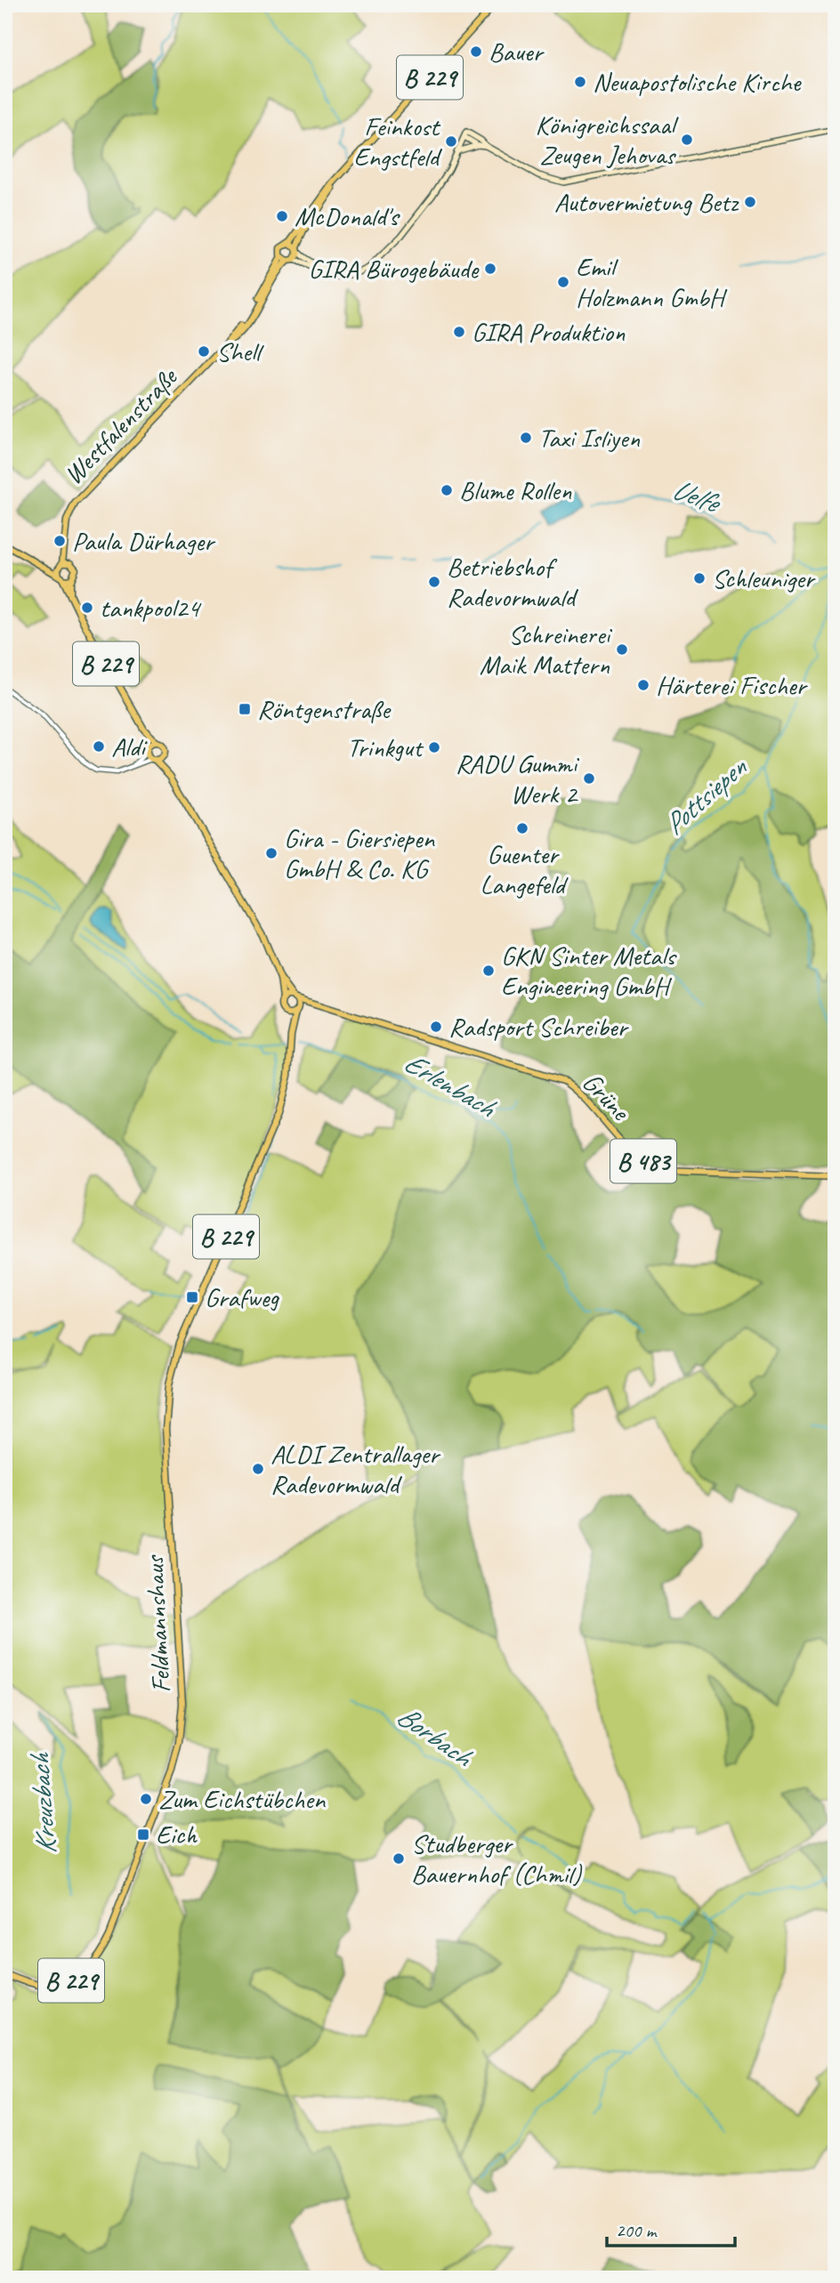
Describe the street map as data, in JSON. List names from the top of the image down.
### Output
{
  "streets": {
    "main road": [
      "B 229",
      "Westfalenstraße",
      "Grüne",
      "B 483",
      "Feldmannshaus"
    ]
  },
  "crossings": [
    ["B 229", "Westfalenstraße"],
    ["B 229", "Grüne"],
    ["B 229", "Feldmannshaus"]
  ],
  "water": [
    "Uelfe",
    "Pottsiepen",
    "Erlenbach",
    "Borbach",
    "Kreuzbach"
  ],
  "places": {
    "other": [
      "Bauer",
      "Neuapostolische Kirche",
      "Königreichssaal Zeugen Jehovas",
      "Feinkost Engstfeld",
      "Autovermietung Betz",
      "McDonald's",
      "GIRA Bürogebäude",
      "Emil Holzmann GmbH",
      "GIRA Produktion",
      "Shell",
      "Taxi Isliyen",
      "Blume Rollen",
      "Paula Dürhager",
      "Schleuniger",
      "Betriebshof Radevormwald",
      "tankpool24",
      "Schreinerei Maik Mattern",
      "Härterei Fischer",
      "Aldi",
      "Trinkgut",
      "RADU Gummi Werk 2",
      "Guenter Langefeld",
      "Gira - Giersiepen GmbH & Co. KG",
      "GKN Sinter Metals Engineering GmbH",
      "Radsport Schreiber",
      "ALDI Zentrallager Radevormwald",
      "Zum Eichstübchen",
      "Studberger Bauernhof (Chmil)"
    ],
    "transit": ["Röntgenstraße", "Grafweg", "Eich"]
  },
  "scale_bar": "200 m"
}
